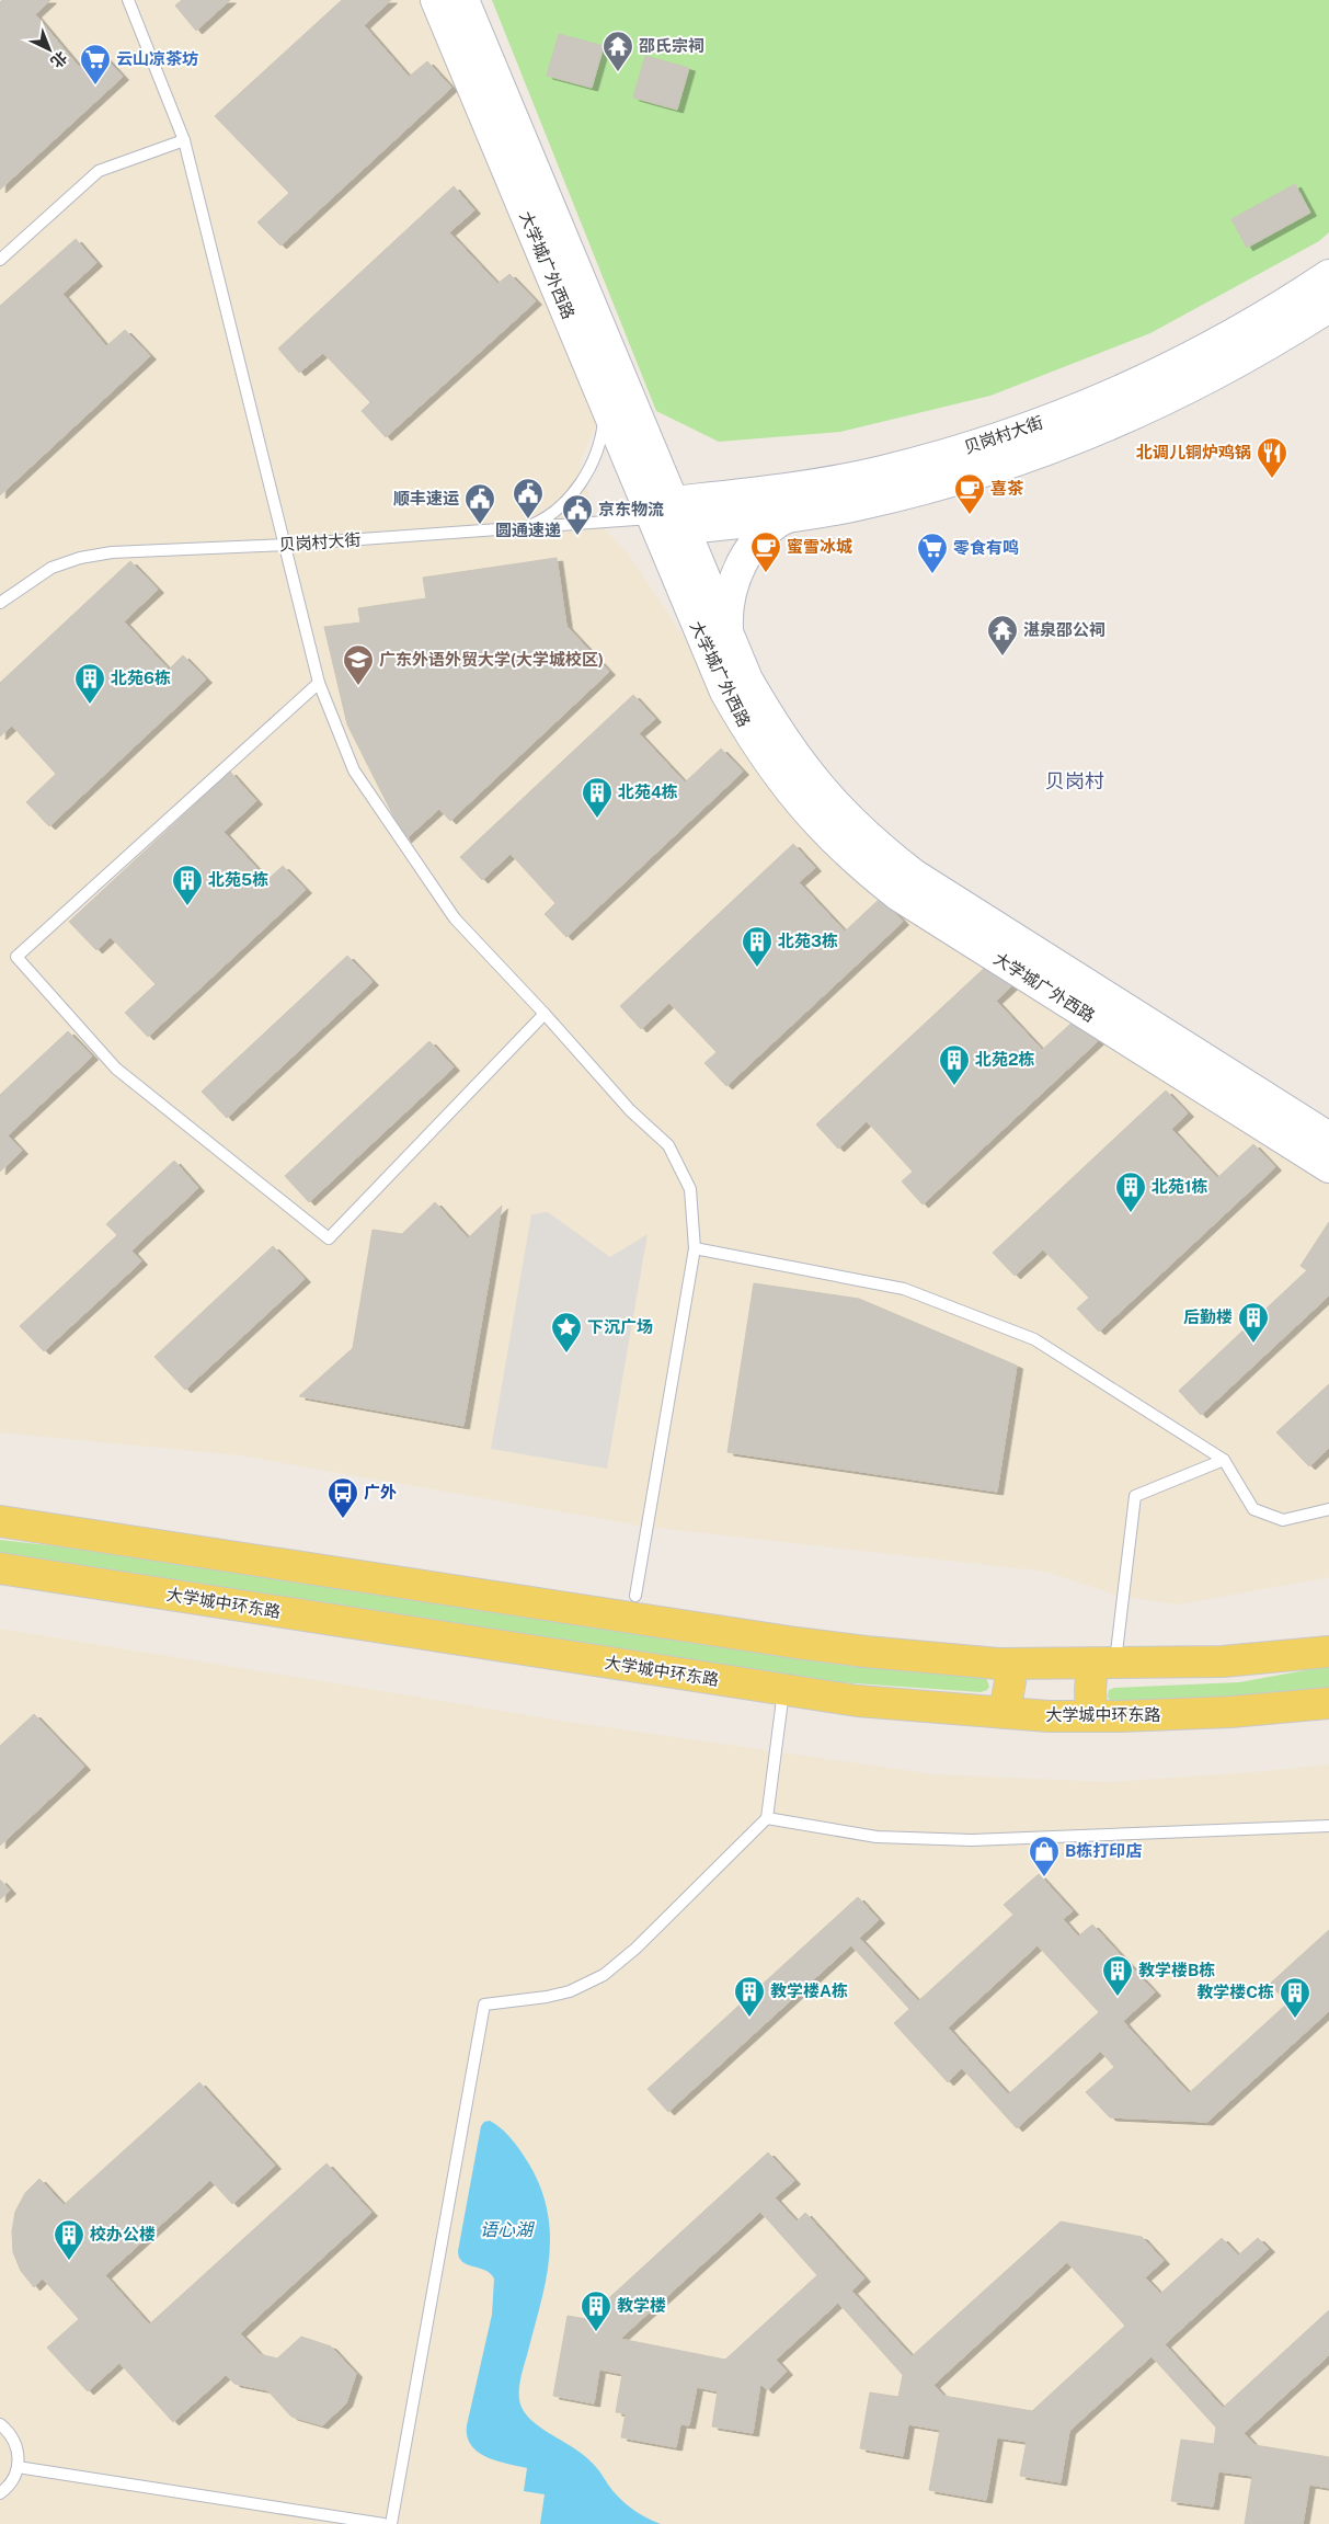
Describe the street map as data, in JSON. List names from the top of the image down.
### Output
{
  "streets": {
    "main road": ["大学城广外西路", "贝岗村大街", "大学城中环东路"]
  },
  "crossings": [
    ["大学城广外西路", "贝岗村大街"]
  ],
  "districts": ["贝岗村"],
  "water": ["语心湖"],
  "places": {
    "temple": ["邵氏宗祠", "湛泉邵公祠"],
    "supermarket": ["云山凉茶坊", "零食有鸣"],
    "restaurant": ["北调儿铜炉鸡锅"],
    "cafe": ["喜茶", "蜜雪冰城"],
    "public building": ["圆通速递", "顺丰速运", "京东物流"],
    "school or university": ["广东外语外贸大学(大学城校区)"],
    "building": [
      "北苑6栋",
      "北苑4栋",
      "北苑5栋",
      "北苑3栋",
      "北苑2栋",
      "北苑1栋",
      "后勤楼",
      "教学楼B栋",
      "教学楼A栋",
      "教学楼C栋",
      "校办公楼",
      "教学楼"
    ],
    "place": ["下沉广场"],
    "bus stop": ["广外"],
    "shop": ["B栋打印店"]
  },
  "north": "bottom right"
}
